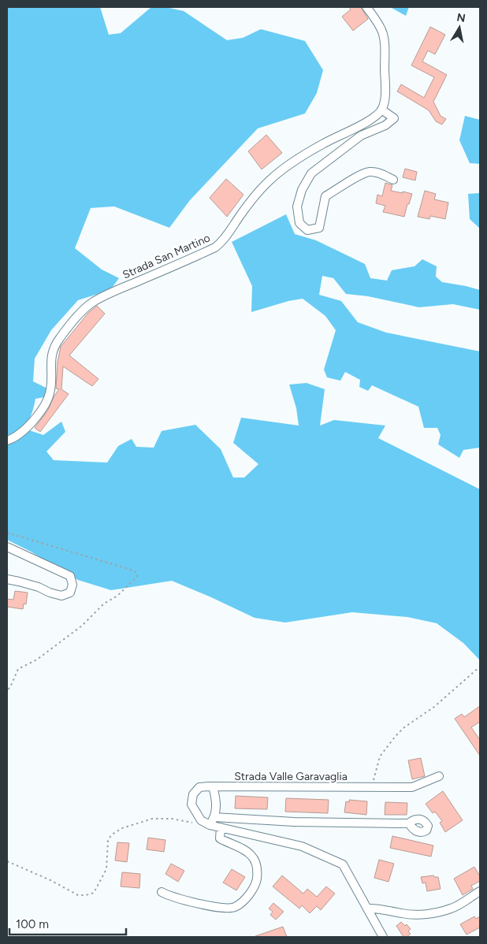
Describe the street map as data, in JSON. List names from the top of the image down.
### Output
{
  "streets": {
    "street": ["Strada San Martino", "Strada Valle Garavaglia"]
  },
  "scale_bar": "100 m",
  "north": "top"
}
